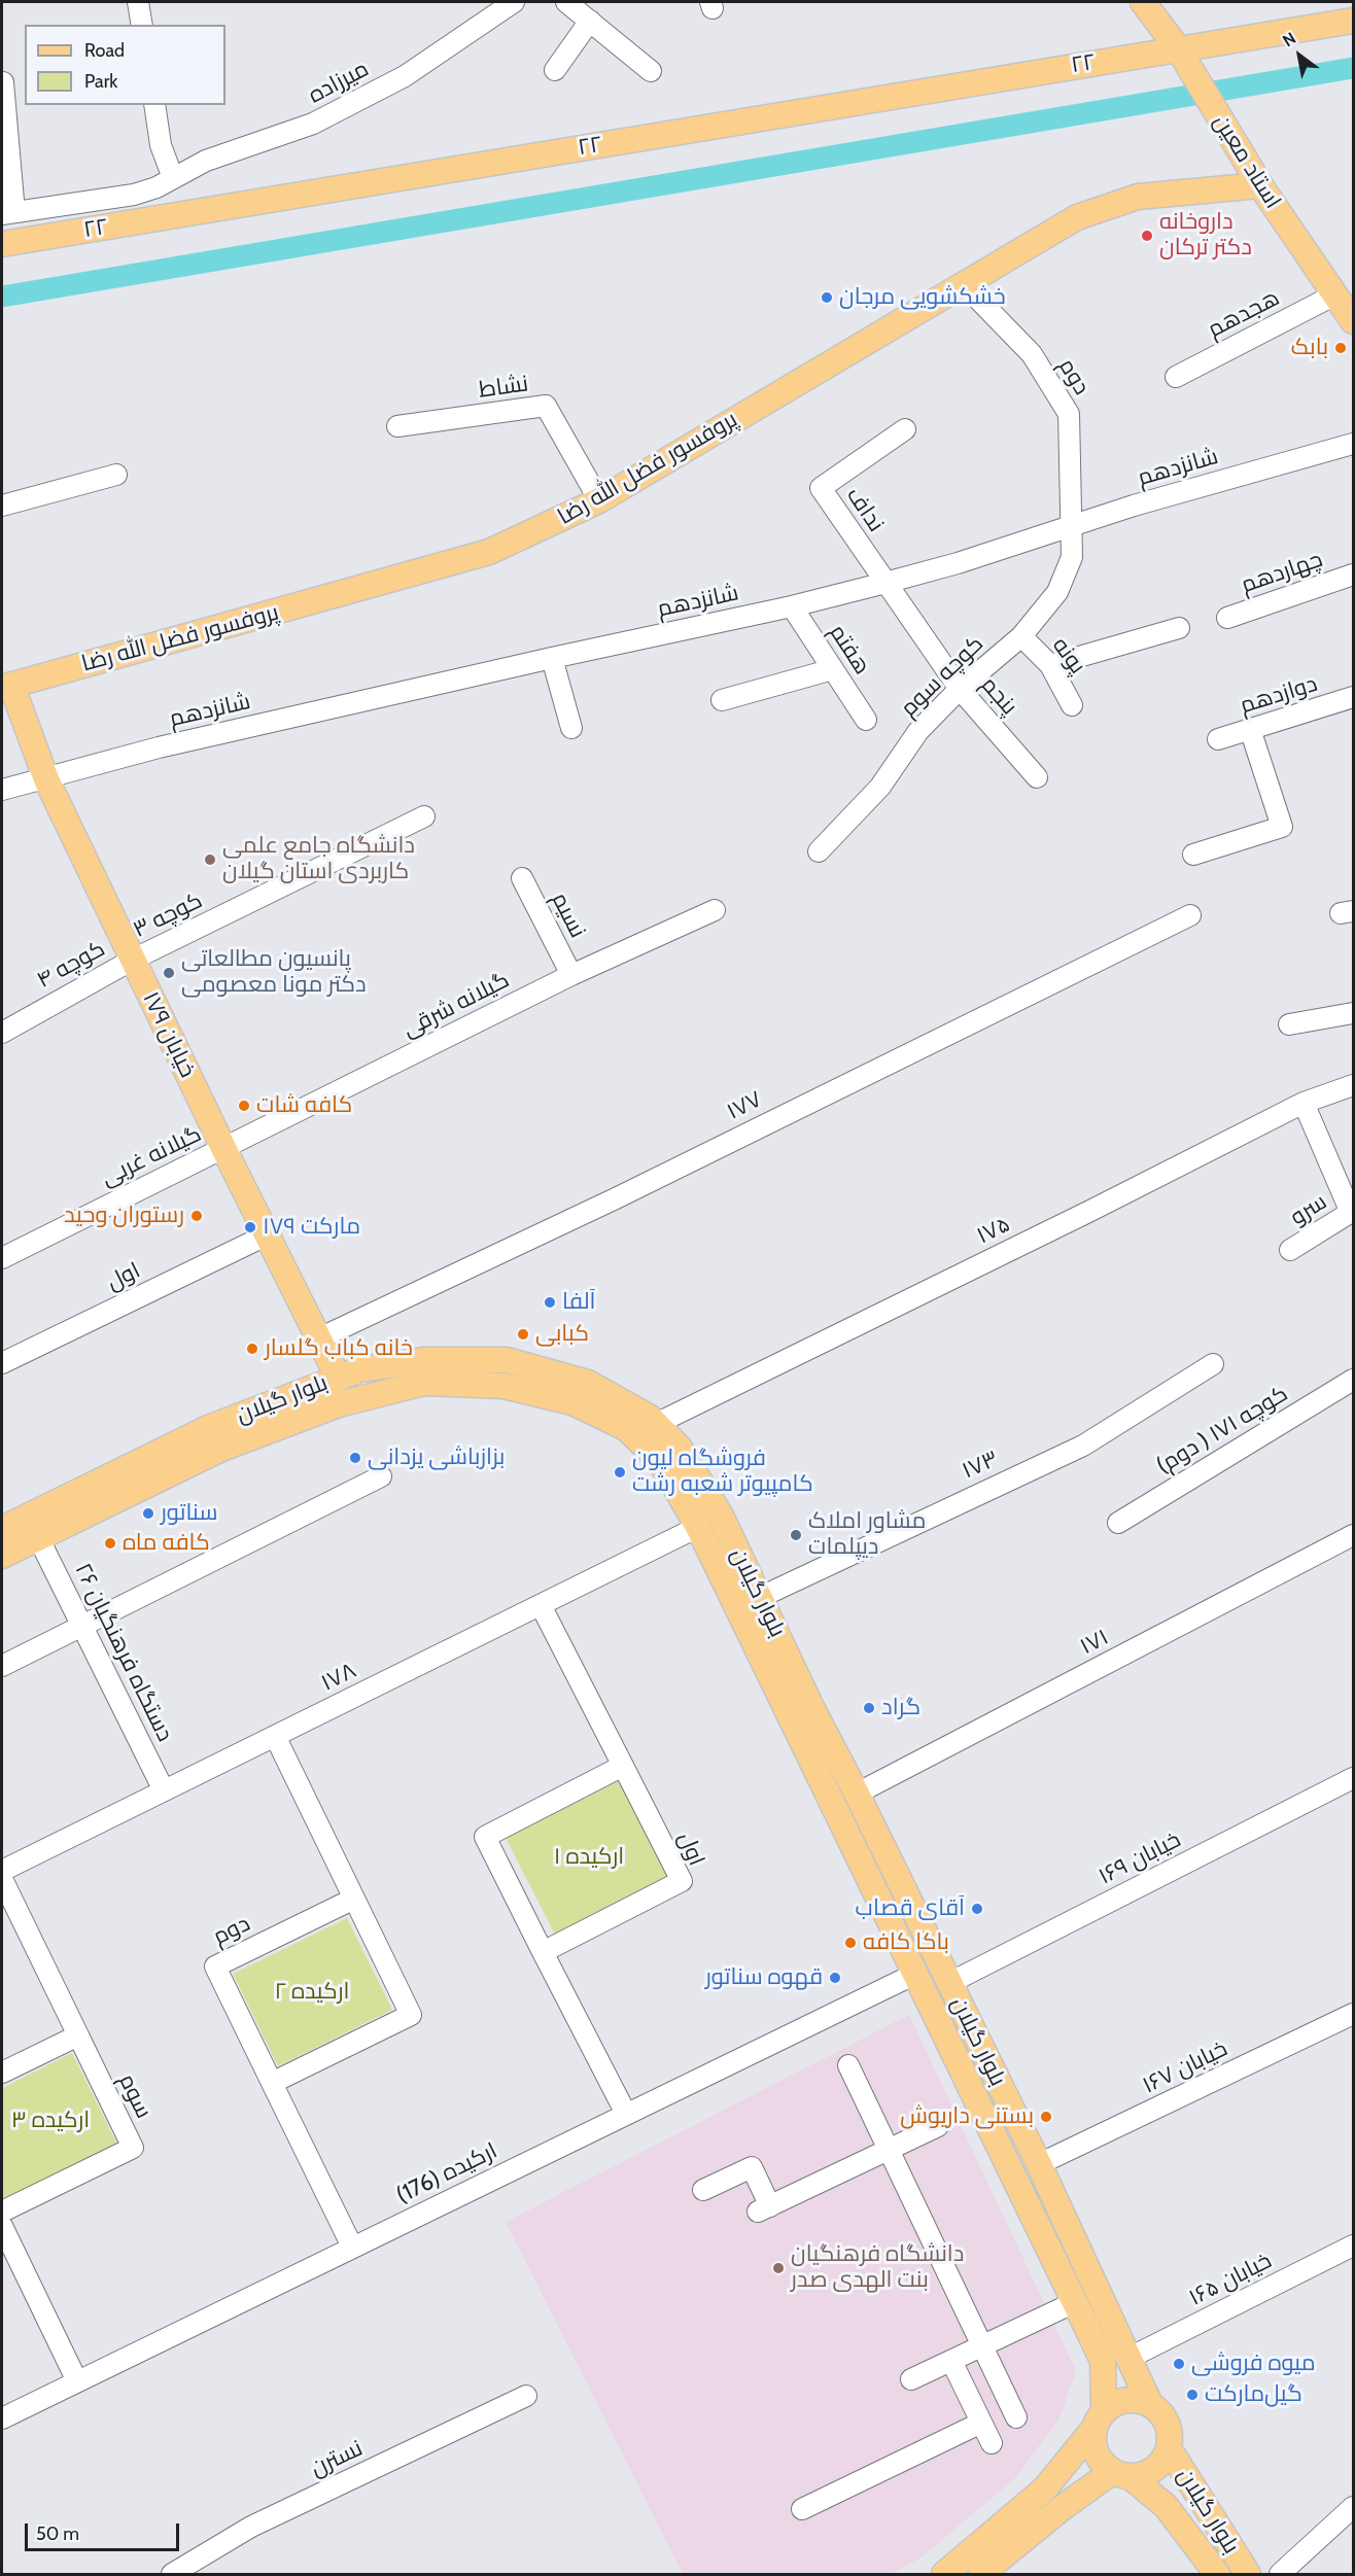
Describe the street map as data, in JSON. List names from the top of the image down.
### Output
{
  "streets": {
    "main road": [
      "۲۲",
      "استاد معین",
      "پروفسور فضل الله رضا",
      "خیابان ۱۷۹",
      "بلوار گیلان"
    ],
    "street": [
      "میرزاده",
      "هجدهم",
      "دوم",
      "نشاط",
      "شانزدهم",
      "نداف",
      "چهاردهم",
      "هفتم",
      "پونه",
      "کوچه سوم",
      "دوازدهم",
      "پنجم",
      "کوچه ۳",
      "نسیم",
      "کوچه ۴",
      "گیلانه شرقی",
      "۱۷۷",
      "گیلانه غربی",
      "سرو",
      "۱۷۵",
      "اول",
      "کوچه ۱۷۱ ( دوم)",
      "۱۷۳",
      "۱۷۱",
      "۲۶ دستگاه فرهنگیان",
      "۱۷۸",
      "خیابان ۱۶۹",
      "خیابان ۱۶۷",
      "سوم",
      "ارکیده (176)",
      "خیابان ۱۶۵",
      "نسترن"
    ]
  },
  "crossings": [
    ["۲۲", "استاد معین"],
    ["استاد معین", "هجدهم"],
    ["استاد معین", "پروفسور فضل الله رضا"],
    ["دوم", "شانزدهم"],
    ["دوم", "پروفسور فضل الله رضا"],
    ["دوم", "کوچه سوم"],
    ["دوم", "ارکیده (176)"],
    ["نشاط", "پروفسور فضل الله رضا"],
    ["شانزدهم", "نداف"],
    ["شانزدهم", "هفتم"],
    ["شانزدهم", "کوچه سوم"],
    ["شانزدهم", "پنجم"],
    ["شانزدهم", "خیابان ۱۷۹"],
    ["پروفسور فضل الله رضا", "خیابان ۱۷۹"],
    ["نداف", "پنجم"],
    ["پونه", "کوچه سوم"],
    ["کوچه سوم", "پنجم"],
    ["کوچه ۳", "کوچه ۴"],
    ["کوچه ۳", "خیابان ۱۷۹"],
    ["نسیم", "گیلانه شرقی"],
    ["کوچه ۴", "خیابان ۱۷۹"],
    ["گیلانه شرقی", "خیابان ۱۷۹"],
    ["گیلانه شرقی", "گیلانه غربی"],
    ["خیابان ۱۷۹", "۱۷۷"],
    ["خیابان ۱۷۹", "گیلانه غربی"],
    ["خیابان ۱۷۹", "اول"],
    ["خیابان ۱۷۹", "بلوار گیلان"],
    ["۱۷۵", "بلوار گیلان"],
    ["اول", "۱۷۸"],
    ["بلوار گیلان", "۱۷۳"],
    ["بلوار گیلان", "۱۷۱"],
    ["بلوار گیلان", "۲۶ دستگاه فرهنگیان"],
    ["بلوار گیلان", "۱۷۸"],
    ["بلوار گیلان", "خیابان ۱۶۹"],
    ["بلوار گیلان", "خیابان ۱۶۷"],
    ["بلوار گیلان", "ارکیده (176)"],
    ["بلوار گیلان", "خیابان ۱۶۵"],
    ["۲۶ دستگاه فرهنگیان", "۱۷۸"]
  ],
  "parks": ["ارکیده ۱", "ارکیده ۲", "ارکیده ۳"],
  "places": [
    "داروخانه دکتر ترکان",
    "خشکشویی مرجان",
    "بابک",
    "دانشگاه جامع علمی کاربردی استان گیلان",
    "پانسیون مطالعاتی دکتر مونا معصومی",
    "کافه شات",
    "رستوران وحید",
    "۱۷۹ مارکت",
    "آلفا",
    "کبابی",
    "خانه کباب گلسار",
    "بزازباشی یزدانی",
    "فروشگاه لیون کامپیوتر شعبه رشت",
    "سناتور",
    "مشاور املاک دیپلمات",
    "کافه ماه",
    "گراد",
    "آقای قصاب",
    "باکا کافه",
    "قهوه سناتور",
    "بستنی داریوش",
    "دانشگاه فرهنگیان بنت الهدی صدر",
    "میوه فروشی",
    "گیل‌مارکت"
  ],
  "legend": ["Road", "Park"],
  "scale_bar": "50 m",
  "north": "top left"
}
